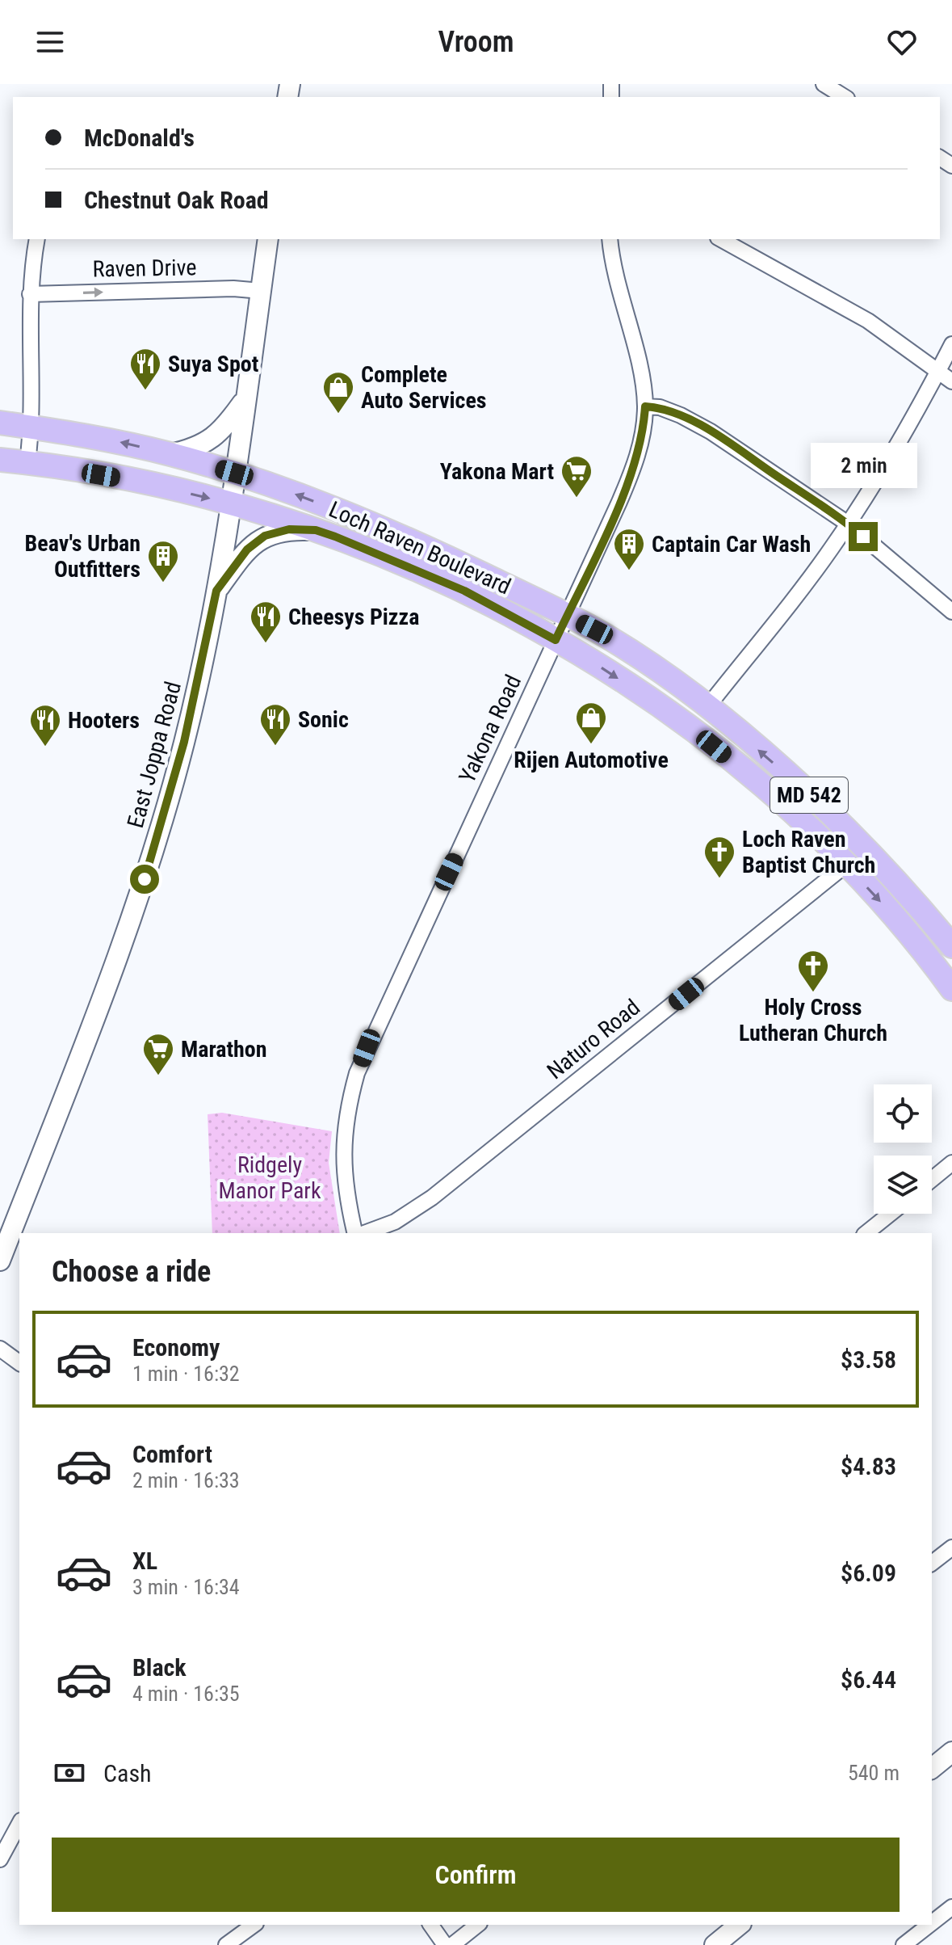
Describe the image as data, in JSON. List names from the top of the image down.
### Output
{
  "streets": {
    "main road": ["Loch Raven Boulevard", "East Joppa Road", "MD 542"],
    "street": ["Raven Drive", "Yakona Road", "Naturo Road"]
  },
  "crossings": [
    ["Raven Drive", "East Joppa Road"],
    ["Loch Raven Boulevard", "Yakona Road"],
    ["Loch Raven Boulevard", "East Joppa Road"],
    ["Loch Raven Boulevard", "Naturo Road"]
  ],
  "one_way": ["Raven Drive"],
  "parks": ["Ridgely Manor Park"],
  "places": {
    "restaurant": [
      "Suya Spot",
      "Cheesys Pizza",
      "Sonic",
      "Hooters"
    ],
    "shop": ["Complete Auto Services", "Rijen Automotive"],
    "supermarket": ["Yakona Mart", "Marathon"],
    "building": ["Captain Car Wash", "Beav's Urban Outfitters"],
    "church": ["Loch Raven Baptist Church", "Holy Cross Lutheran Church"]
  },
  "page": {
    "header": "Vroom",
    "banner": ["McDonald's", "Chestnut Oak Road"],
    "bubble": "2 min",
    "heading": "Choose a ride",
    "list": [
      {
        "name": "Economy",
        "note": "1 min · 16:32",
        "value": "$3.58"
      },
      {
        "name": "Comfort",
        "note": "2 min · 16:33",
        "value": "$4.83"
      },
      {
        "name": "XL",
        "note": "3 min · 16:34",
        "value": "$6.09"
      },
      {
        "name": "Black",
        "note": "4 min · 16:35",
        "value": "$6.44"
      }
    ],
    "pay": ["Cash", "540 m"],
    "buttons": "Confirm"
  }
}
